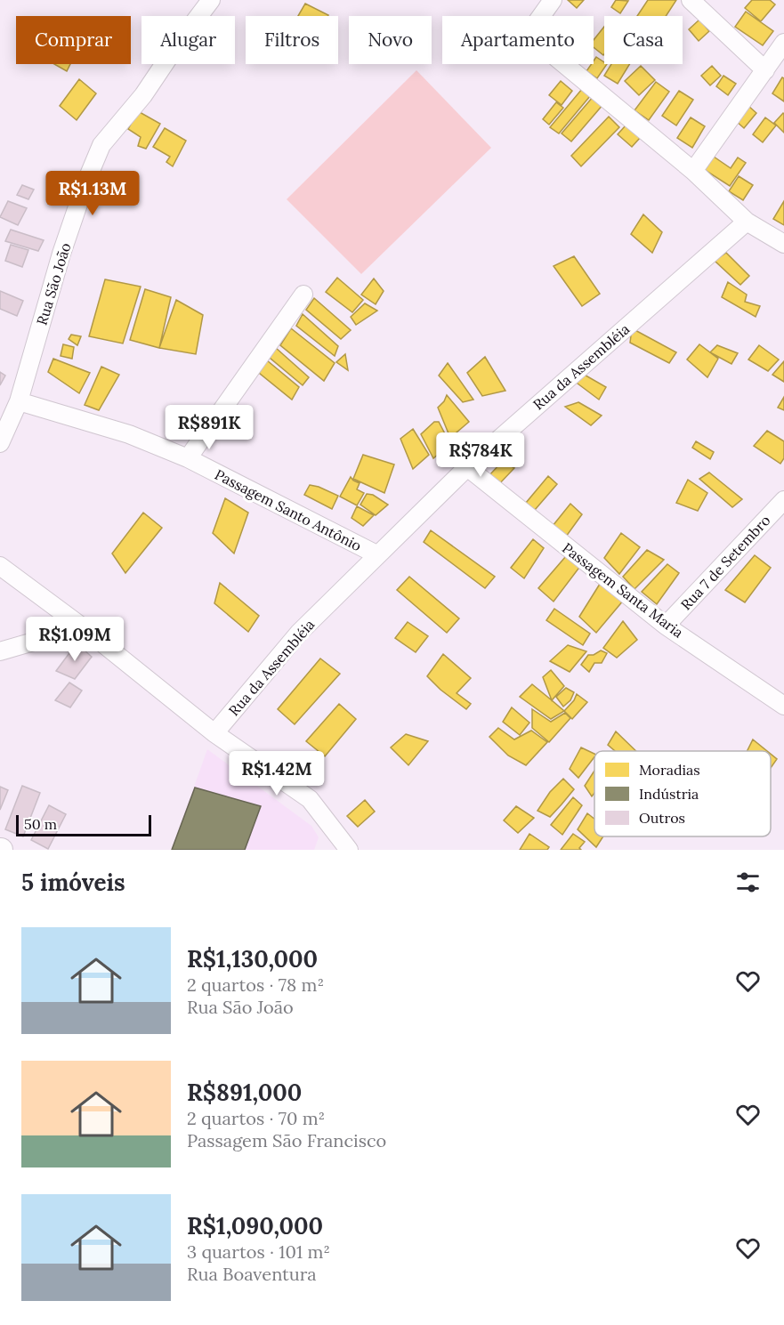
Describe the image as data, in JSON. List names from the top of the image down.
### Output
{
  "streets": {
    "street": [
      "Rua São João",
      "Rua da Assembléia",
      "Passagem Santo Antônio",
      "Rua 7 de Setembro",
      "Passagem Santa Maria"
    ]
  },
  "crossings": [
    ["Rua São João", "Passagem Santo Antônio"],
    ["Rua da Assembléia", "Passagem Santo Antônio"],
    ["Rua da Assembléia", "Passagem Santa Maria"],
    ["Rua 7 de Setembro", "Passagem Santa Maria"]
  ],
  "legend": ["Moradias", "Indústria", "Outros"],
  "scale_bar": "50 m",
  "page": {
    "chip": [
      "Comprar",
      "Alugar",
      "Filtros",
      "Novo",
      "Apartamento",
      "Casa"
    ],
    "price": [
      "R$1.13M",
      "R$891K",
      "R$784K",
      "R$1.09M",
      "R$1.42M"
    ],
    "scale": "50 m",
    "heading": "5 imóveis",
    "list": [
      {
        "name": "R$1,130,000",
        "note": "2 quartos · 78 m² · Rua São João"
      },
      {
        "name": "R$891,000",
        "note": "2 quartos · 70 m² · Passagem São Francisco"
      },
      {
        "name": "R$1,090,000",
        "note": "3 quartos · 101 m² · Rua Boaventura"
      }
    ]
  }
}
